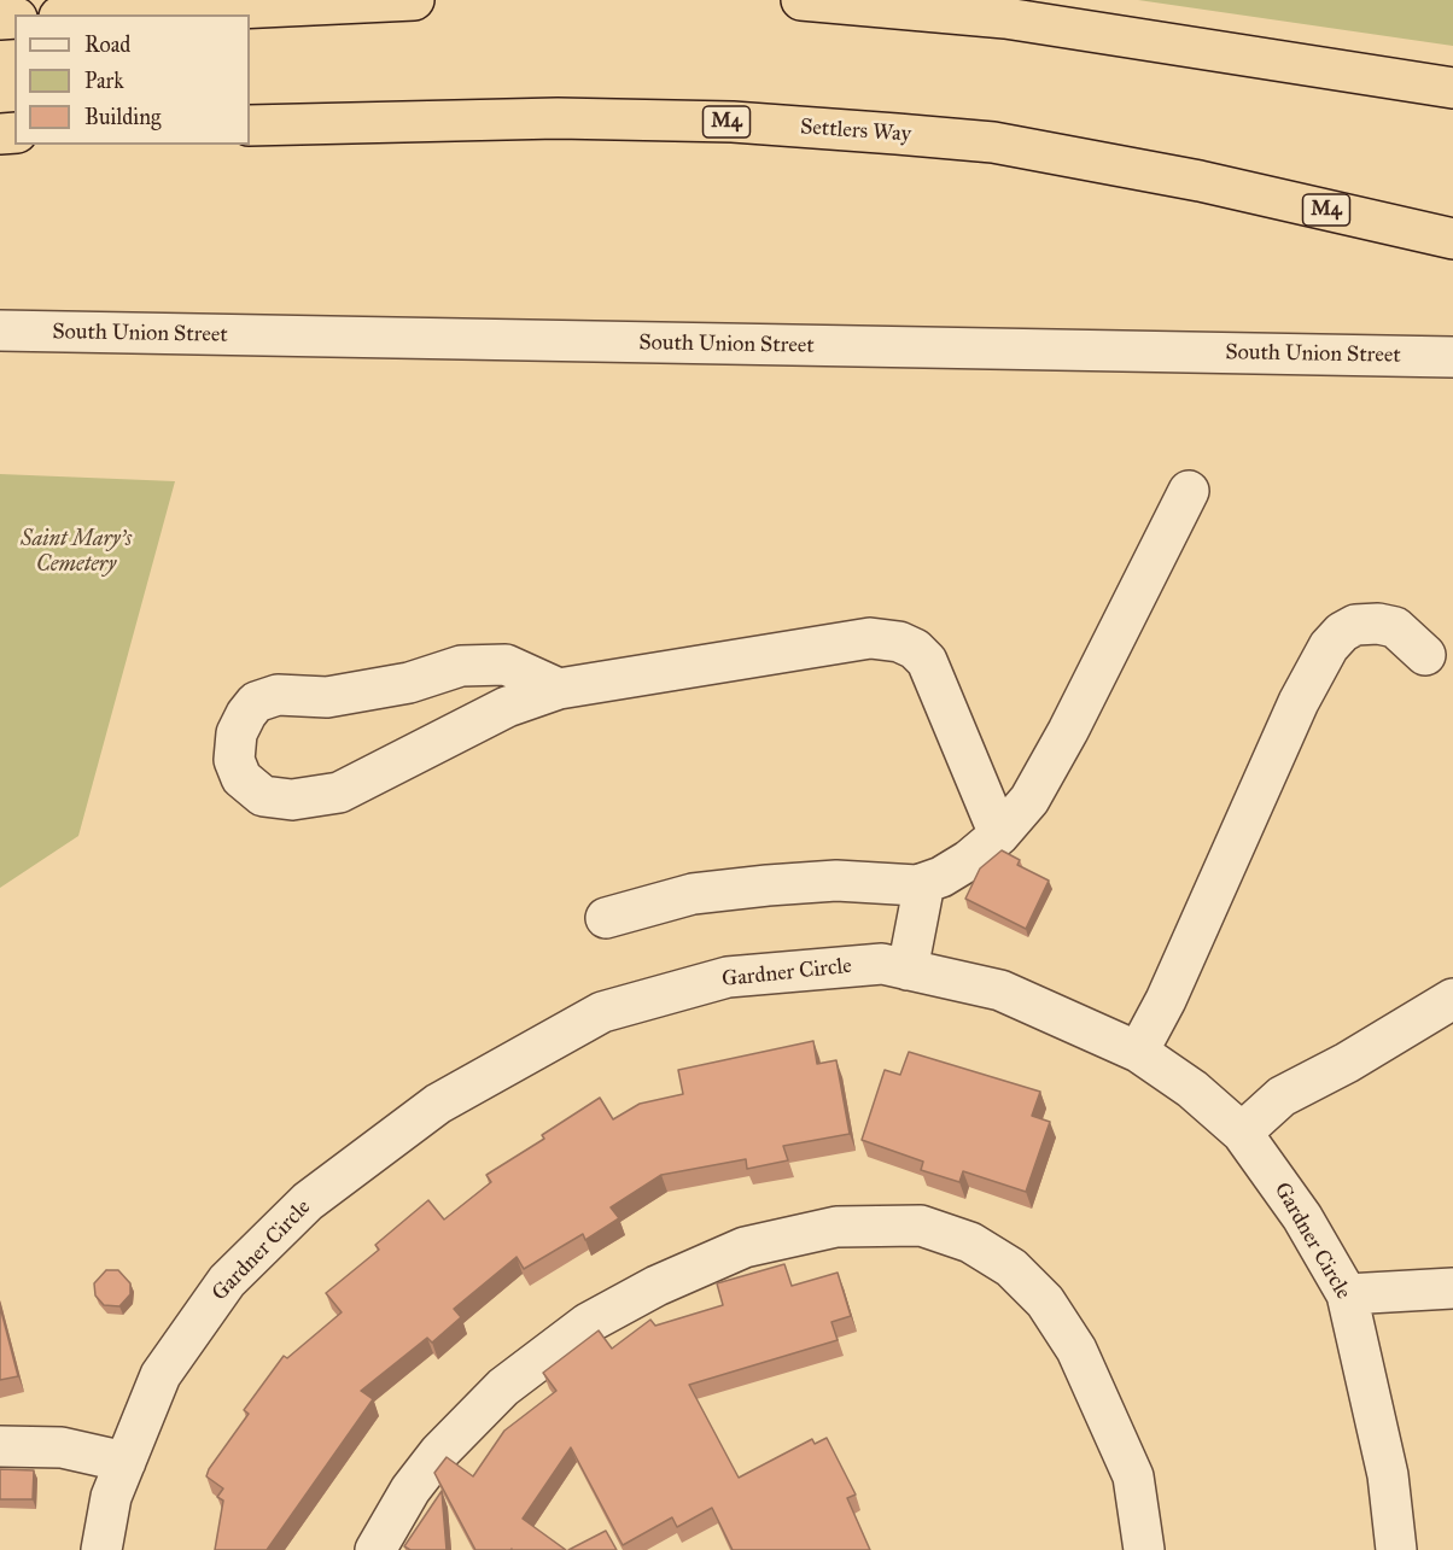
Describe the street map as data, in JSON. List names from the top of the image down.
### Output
{
  "streets": {
    "highway": ["M4", "Settlers Way"],
    "street": ["South Union Street", "Gardner Circle"]
  },
  "parks": ["Saint Mary's Cemetery"],
  "legend": ["Road", "Park", "Building"]
}
